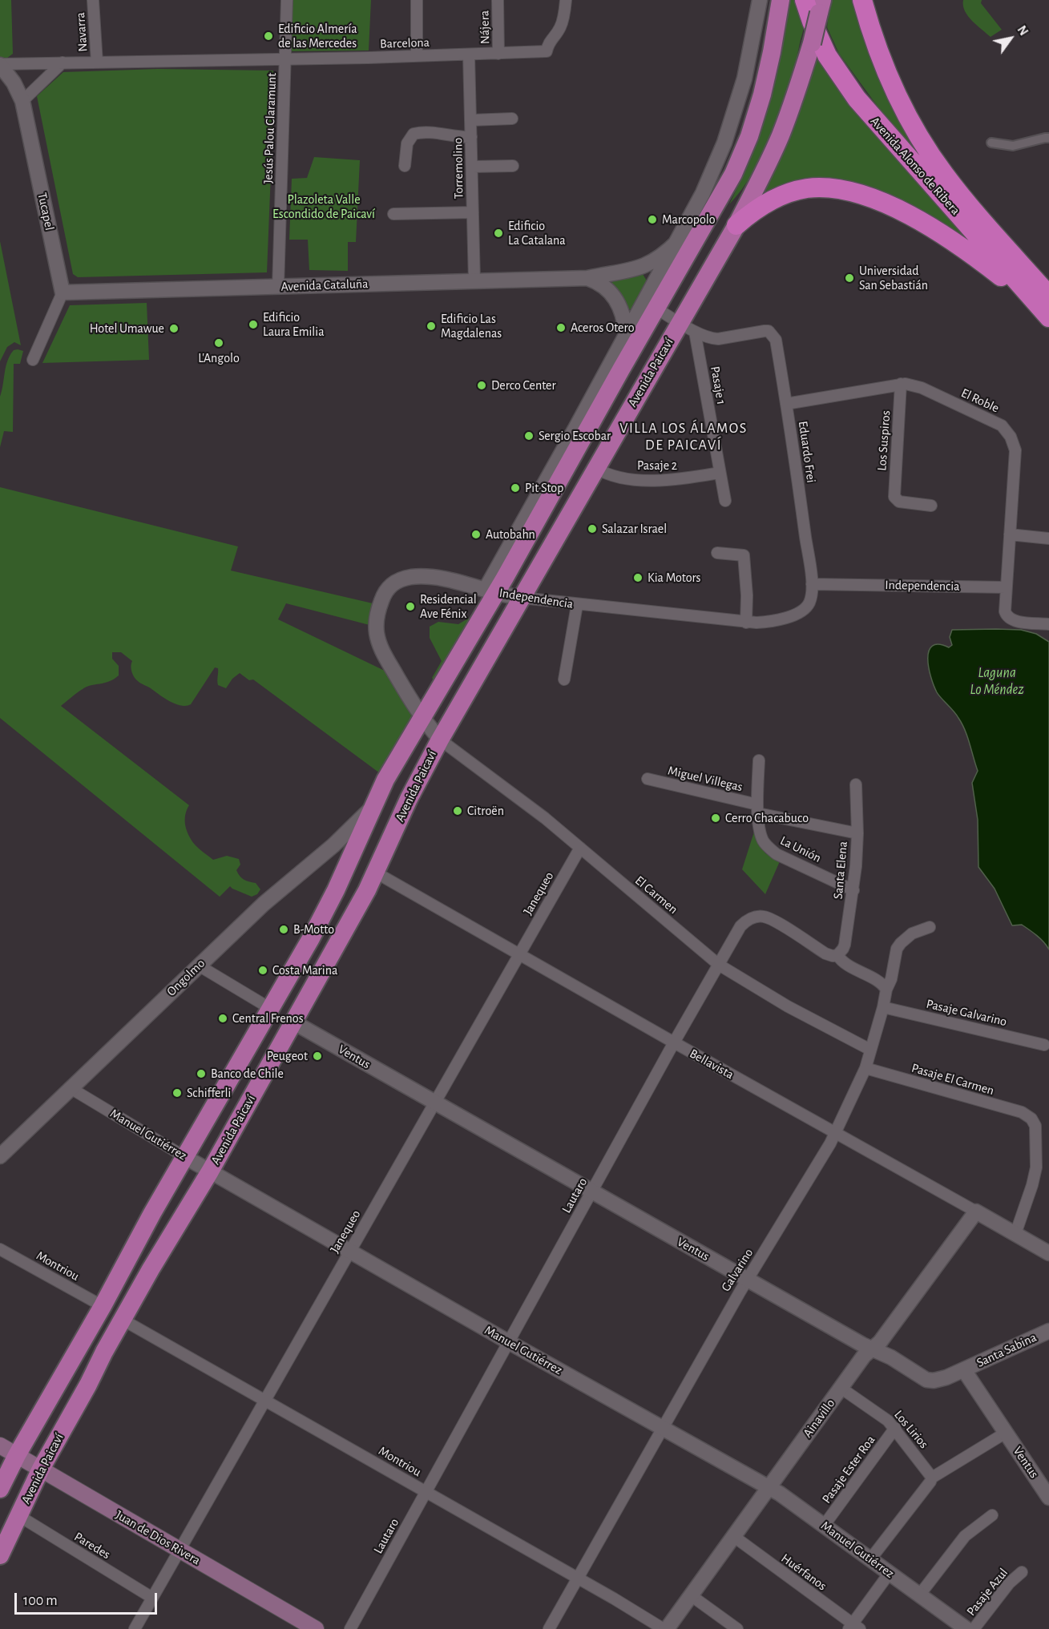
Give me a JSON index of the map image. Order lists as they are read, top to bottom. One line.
{"streets":{"highway":["Avenida Alonso de Ribera"],"main road":["Avenida Paicaví","Juan de Dios Rivera"],"street":["Nájera","Navarra","Barcelona","Jesús Palou Claramunt","Torremolino","Tucapel","Avenida Cataluña","Pasaje 1","El Roble","Los Suspiros","Eduardo Frei","Pasaje 2","Independencia","Miguel Villegas","La Unión","Santa Elena","Janequeo","El Carmen","Ongolmo","Pasaje Galvarino","Ventus","Bellavista","Pasaje El Carmen","Manuel Gutiérrez","Lautaro","Montriou","Galvarino","Santa Sabina","Ainavillo","Los Lirios","Pasaje Ester Roa","Paredes","Huérfanos","Pasaje Azul"]},"crossings":[["Nájera","Barcelona"],["Navarra","Barcelona"],["Barcelona","Jesús Palou Claramunt"],["Barcelona","Torremolino"],["Barcelona","Tucapel"],["Jesús Palou Claramunt","Avenida Cataluña"],["Torremolino","Avenida Cataluña"],["Tucapel","Avenida Cataluña"],["Avenida Cataluña","Avenida Paicaví"],["Avenida Paicaví","Pasaje 1"],["Avenida Paicaví","Eduardo Frei"],["Avenida Paicaví","Pasaje 2"],["Avenida Paicaví","Independencia"],["Avenida Paicaví","El Carmen"],["Avenida Paicaví","Ongolmo"],["Avenida Paicaví","Ventus"],["Avenida Paicaví","Bellavista"],["Avenida Paicaví","Manuel Gutiérrez"],["Avenida Paicaví","Montriou"],["Avenida Paicaví","Juan de Dios Rivera"],["Avenida Paicaví","Paredes"],["Pasaje 1","Eduardo Frei"],["Pasaje 1","Pasaje 2"],["El Roble","Los Suspiros"],["El Roble","Eduardo Frei"],["El Roble","Independencia"],["Eduardo Frei","Independencia"],["Independencia","El Carmen"],["Miguel Villegas","La Unión"],["Miguel Villegas","Santa Elena"],["La Unión","Santa Elena"],["Santa Elena","Lautaro"],["Janequeo","El Carmen"],["Janequeo","Ventus"],["Janequeo","Bellavista"],["Janequeo","Manuel Gutiérrez"],["Janequeo","Montriou"],["Janequeo","Juan de Dios Rivera"],["Janequeo","Paredes"],["El Carmen","Lautaro"],["El Carmen","Galvarino"],["Ongolmo","Manuel Gutiérrez"],["Pasaje Galvarino","Galvarino"],["Ventus","Lautaro"],["Ventus","Galvarino"],["Ventus","Santa Sabina"],["Ventus","Ainavillo"],["Bellavista","Pasaje El Carmen"],["Bellavista","Lautaro"],["Bellavista","Galvarino"],["Bellavista","Ainavillo"],["Pasaje El Carmen","Galvarino"],["Manuel Gutiérrez","Lautaro"],["Manuel Gutiérrez","Galvarino"],["Manuel Gutiérrez","Ainavillo"],["Manuel Gutiérrez","Pasaje Ester Roa"],["Lautaro","Montriou"],["Lautaro","Galvarino"],["Montriou","Galvarino"],["Montriou","Ainavillo"],["Ainavillo","Los Lirios"],["Ainavillo","Huérfanos"],["Los Lirios","Pasaje Ester Roa"]],"districts":["VILLA LOS ÁLAMOS DE PAICAVÍ"],"water":["Laguna Lo Méndez"],"parks":["Plazoleta Valle Escondido de Paicaví"],"places":["Edificio Almería de las Mercedes","Marcopolo","Edificio La Catalana","Universidad San Sebastián","Edificio Laura Emilia","Edificio Las Magdalenas","Aceros Otero","Hotel Umawue","L'Angolo","Derco Center","Sergio Escobar","Pit Stop","Salazar Israel","Autobahn","Kia Motors","Residencial Ave Fénix","Citroën","Cerro Chacabuco","B-Motto","Costa Marina","Central Frenos","Peugeot","Banco de Chile","Schifferli"],"scale_bar":"100 m","north":"top right"}
